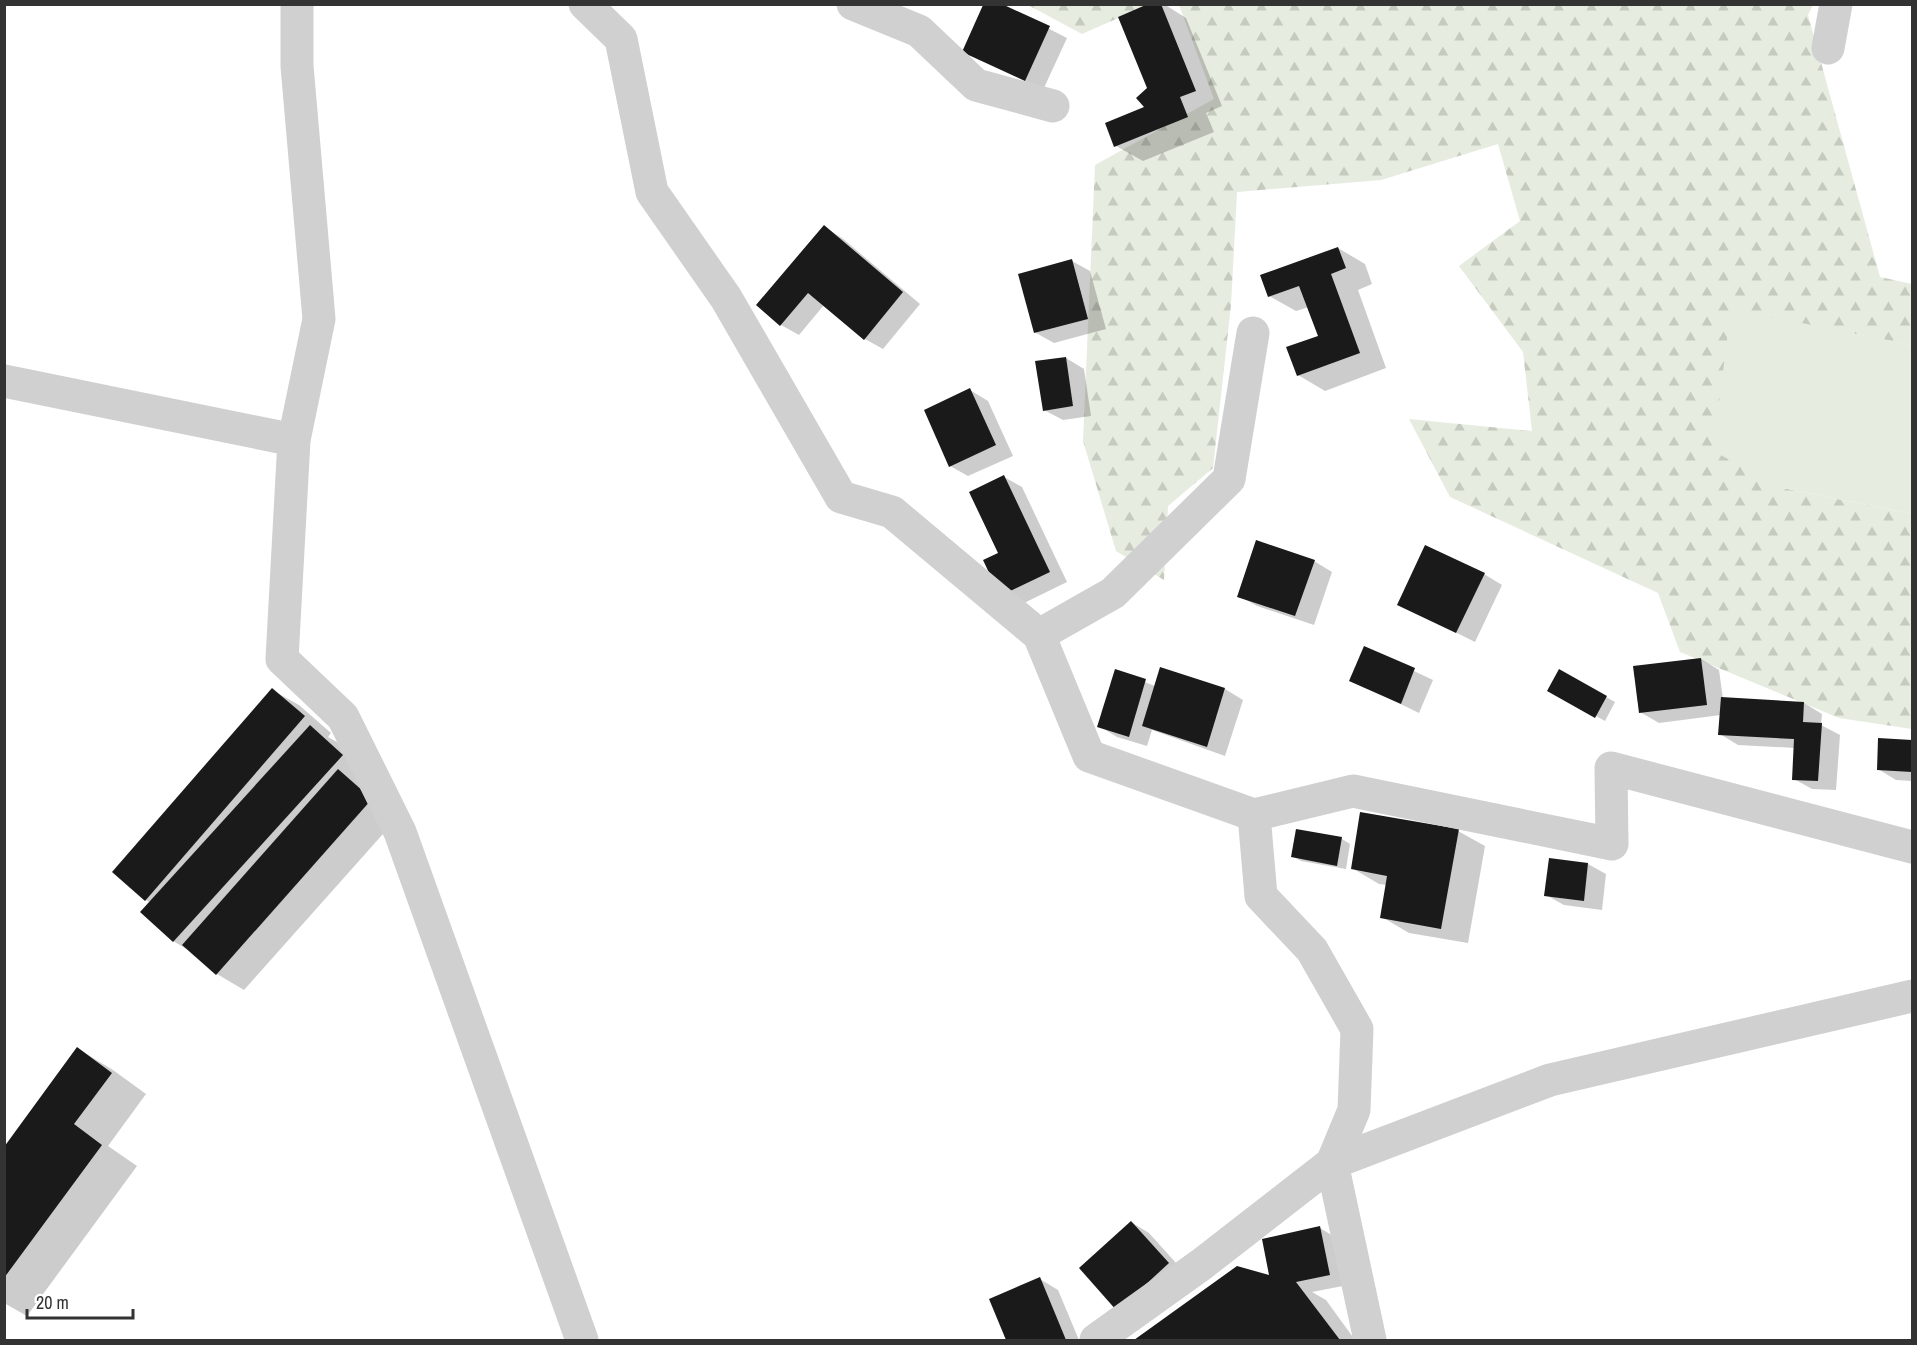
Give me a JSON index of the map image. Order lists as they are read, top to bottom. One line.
{"scale_bar":"20 m"}
